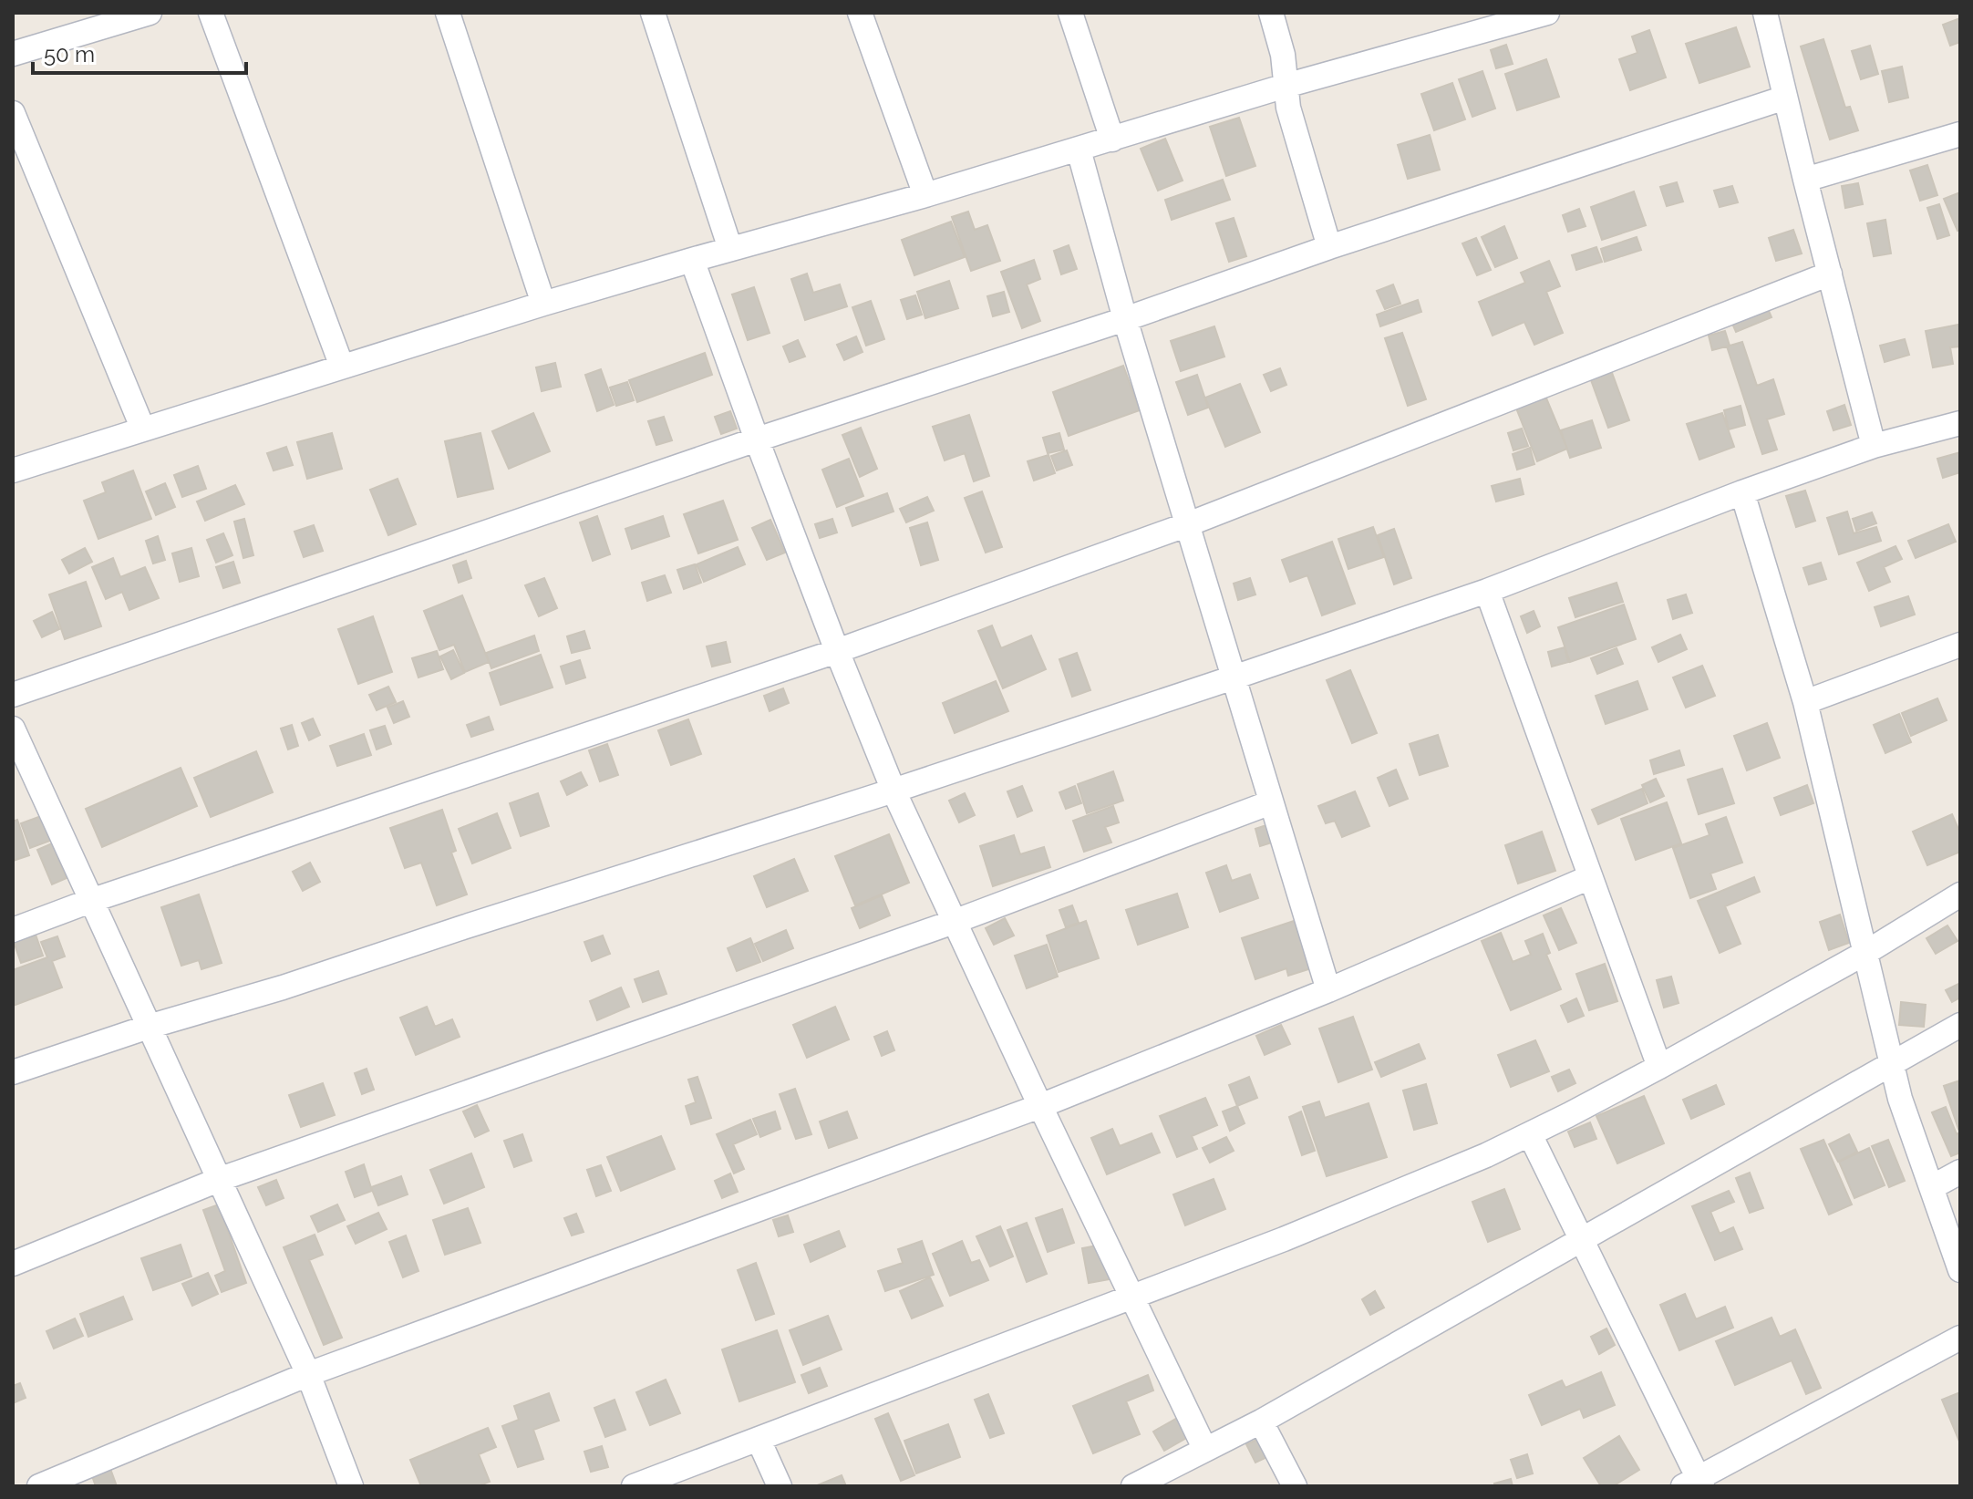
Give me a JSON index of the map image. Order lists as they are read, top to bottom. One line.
{"scale_bar":"50 m"}
